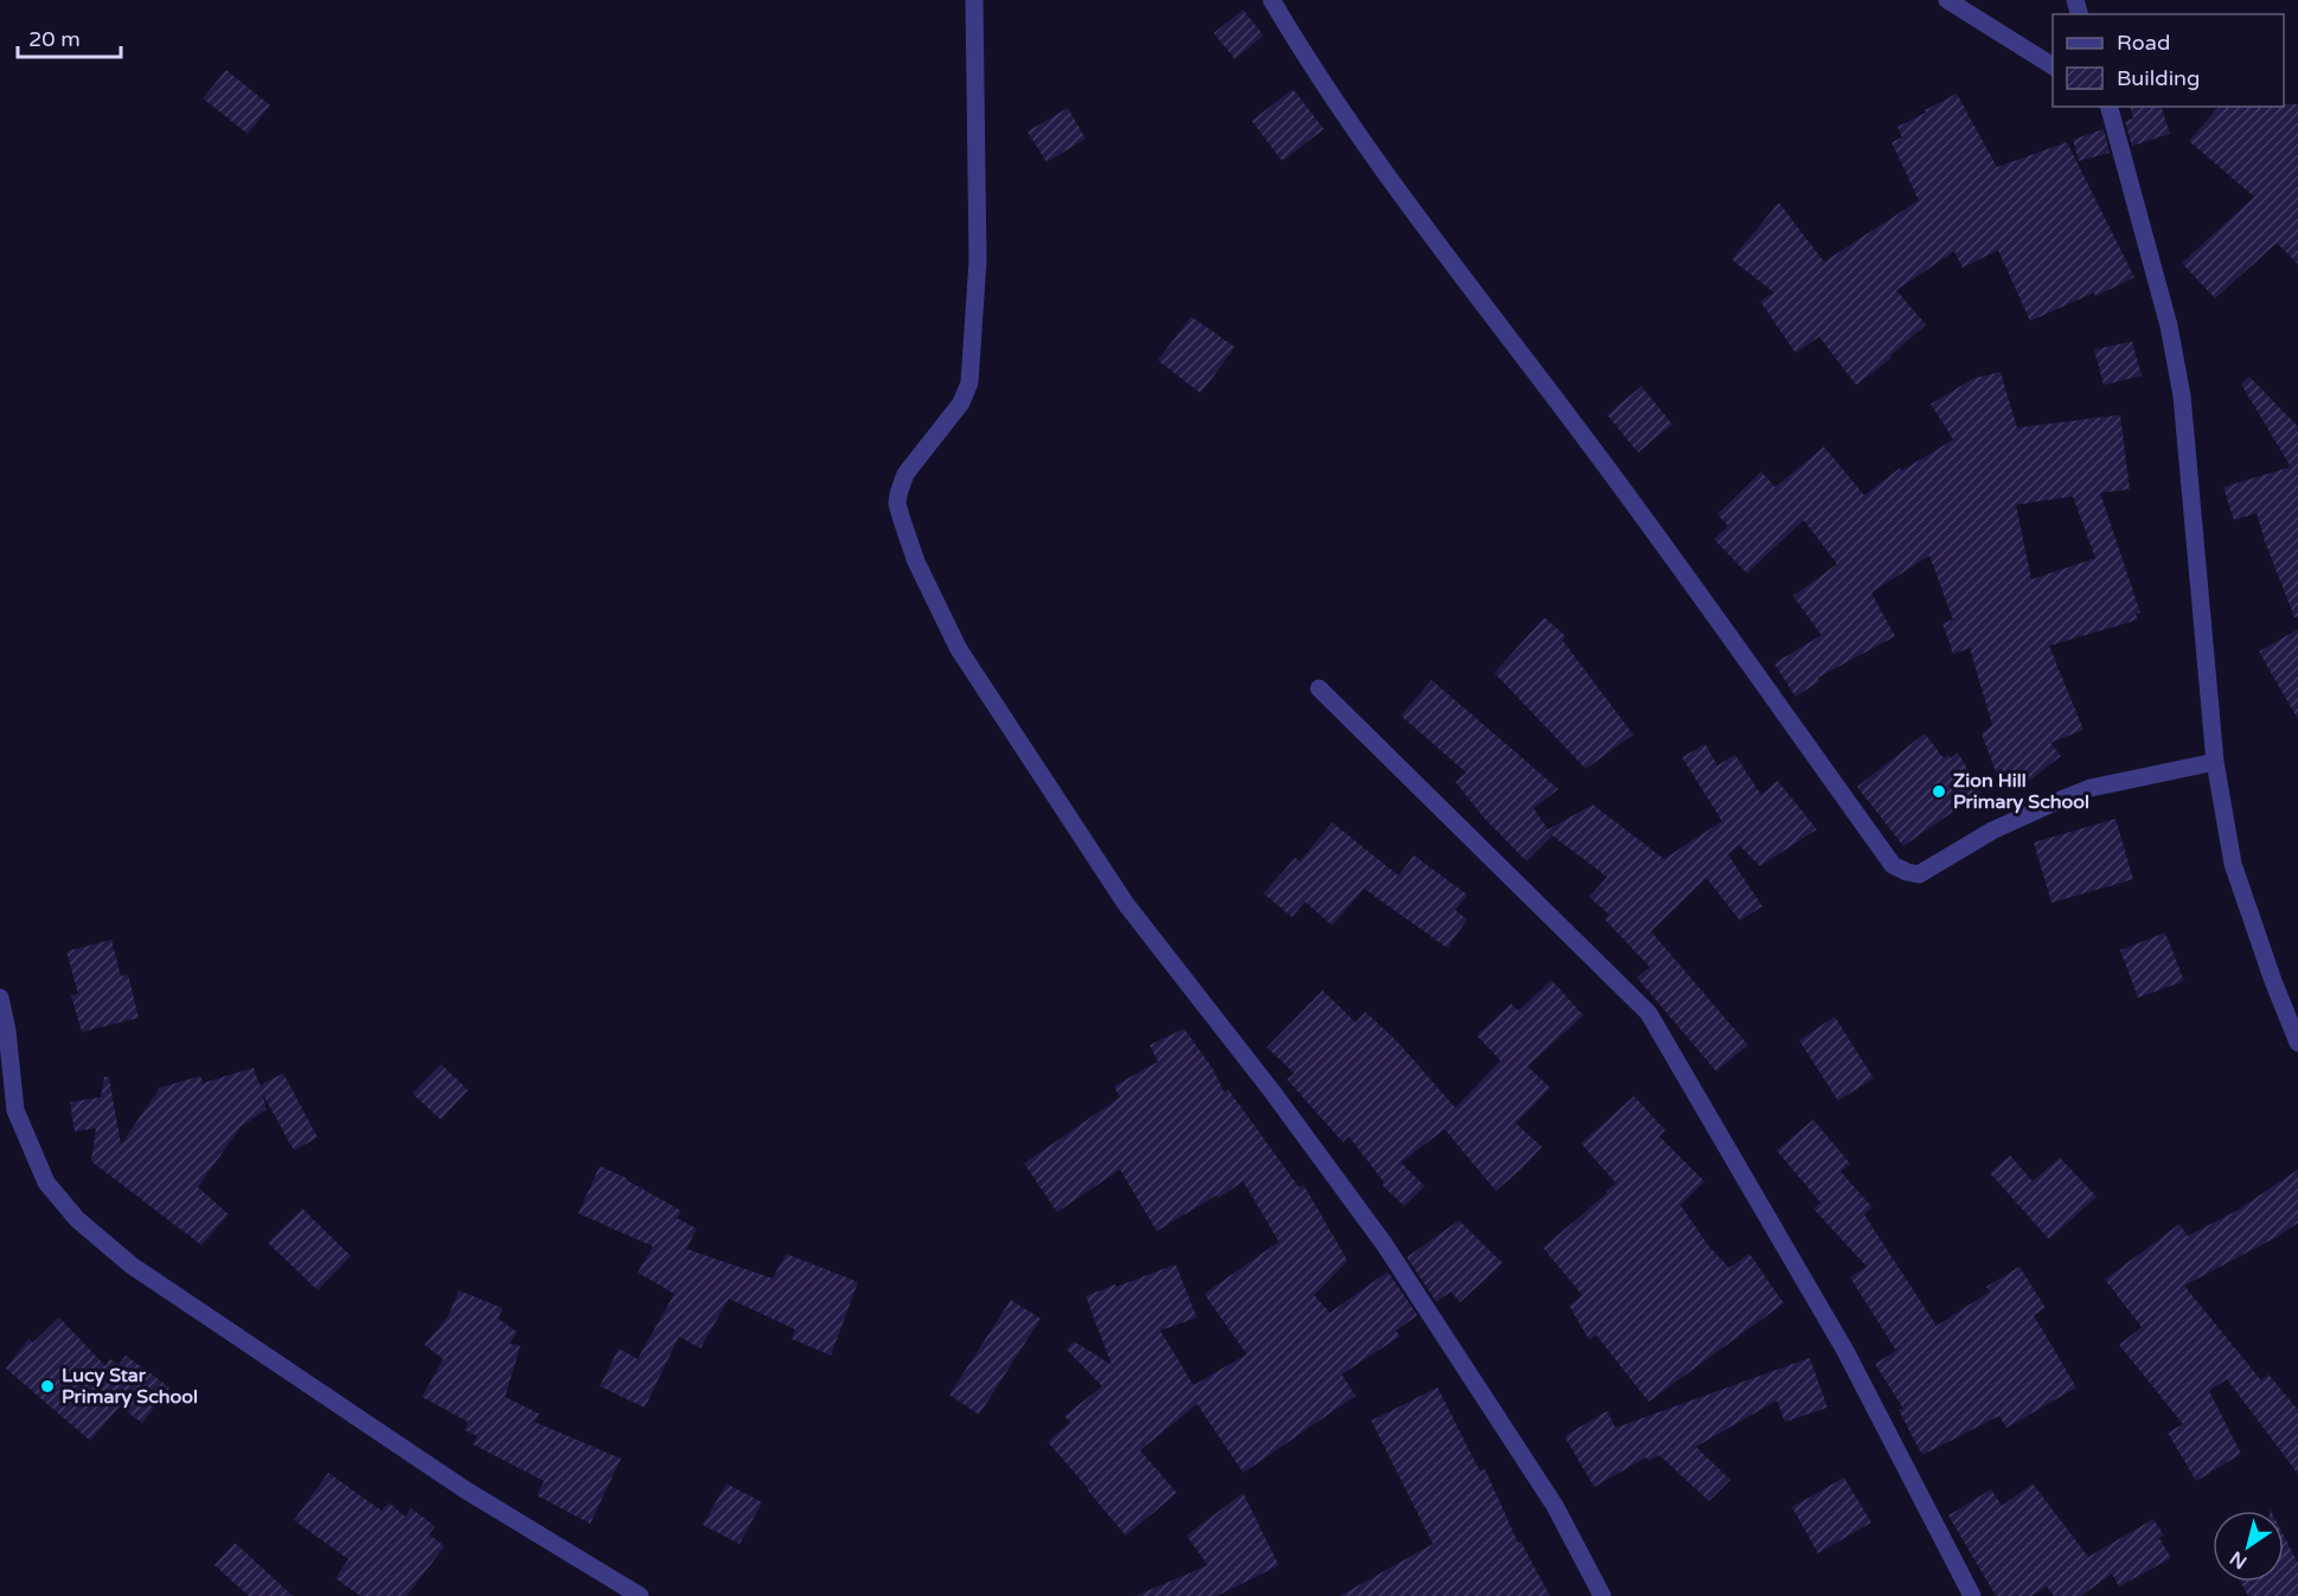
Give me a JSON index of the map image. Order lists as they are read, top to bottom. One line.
{"places":["Zion Hill Primary School","Lucy Star Primary School"],"legend":["Road","Building"],"scale_bar":"20 m","north":"bottom left"}
